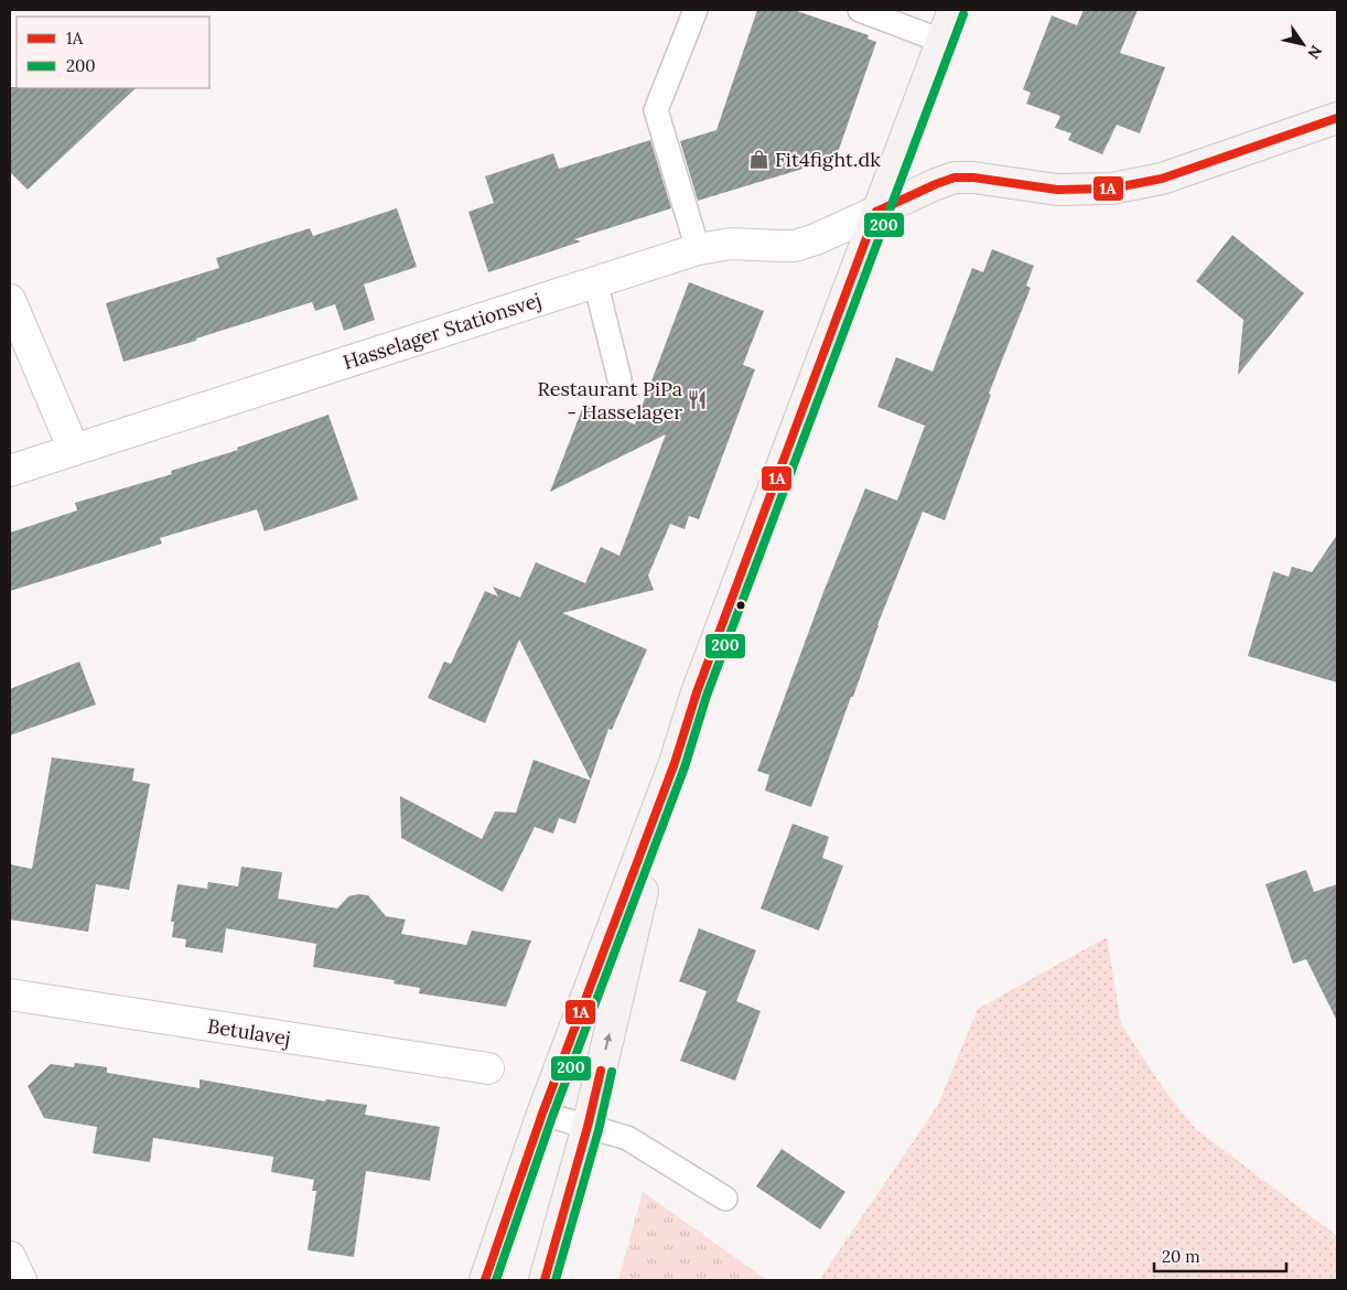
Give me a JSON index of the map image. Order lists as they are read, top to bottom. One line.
{"streets":{"street":["Hasselager Stationsvej","Betulavej"]},"places":{"shop":["Fit4fight.dk"],"restaurant":["Restaurant PiPa - Hasselager"]},"lines":["transit line 200","transit line 1A"],"legend":["1A","200"],"scale_bar":"20 m","north":"bottom right"}
